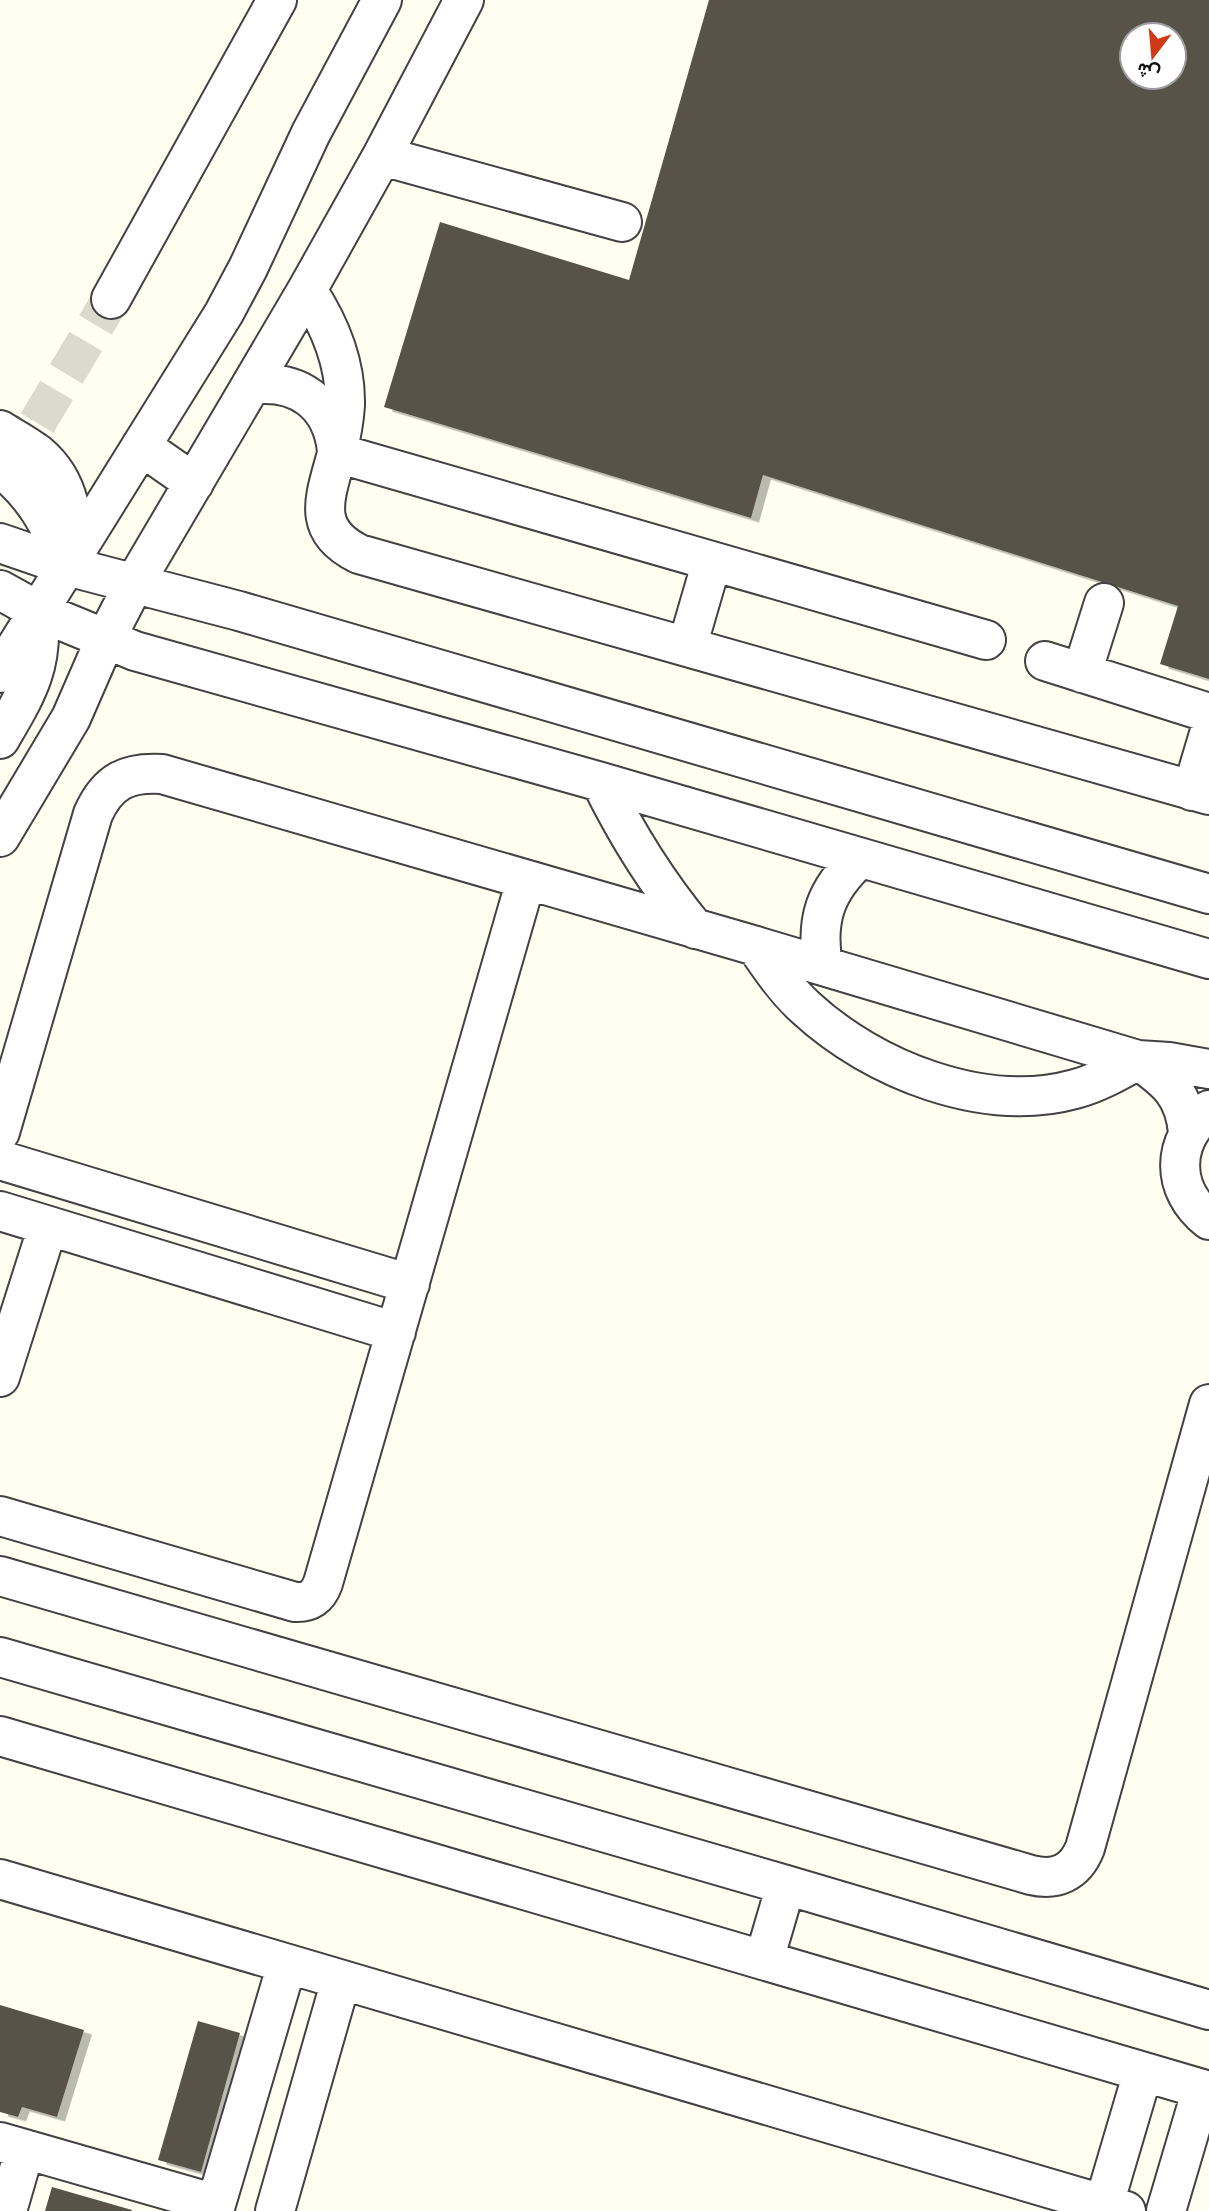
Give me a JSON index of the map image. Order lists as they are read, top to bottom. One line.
{"north":"bottom"}
